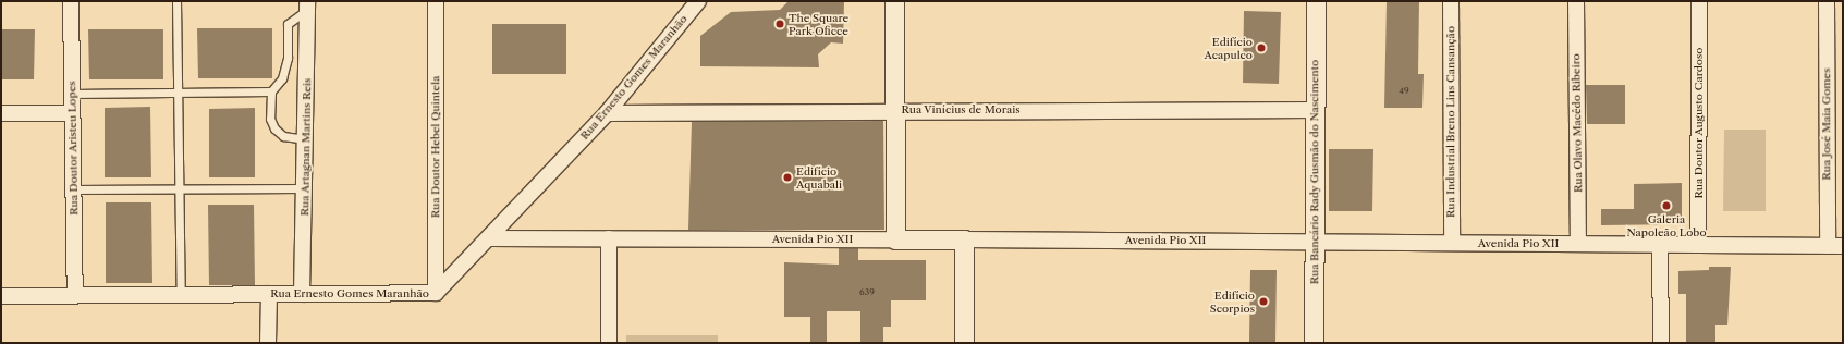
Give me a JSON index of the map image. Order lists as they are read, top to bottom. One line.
{"streets":{"street":["Rua Ernesto Gomes Maranhão","Rua Vinícius de Morais","Rua Industrial Breno Lins Cansanção","Rua Olavo Macêdo Ribeiro","Rua Doutor Augusto Cardoso","Rua José Maia Gomes","Rua Artagnan Martins Reis","Rua Doutor Hebel Quintela","Rua Doutor Aristeu Lopes","Rua Bancário Rady Gusmão do Nascimento","Avenida Pio XII"]},"crossings":[["Rua Ernesto Gomes Maranhão","Rua Vinícius de Morais"],["Rua Ernesto Gomes Maranhão","Rua Artagnan Martins Reis"],["Rua Ernesto Gomes Maranhão","Rua Doutor Hebel Quintela"],["Rua Ernesto Gomes Maranhão","Rua Doutor Aristeu Lopes"],["Rua Ernesto Gomes Maranhão","Avenida Pio XII"],["Rua Vinícius de Morais","Rua Bancário Rady Gusmão do Nascimento"],["Rua Industrial Breno Lins Cansanção","Avenida Pio XII"],["Rua Olavo Macêdo Ribeiro","Avenida Pio XII"],["Rua Doutor Augusto Cardoso","Avenida Pio XII"],["Rua José Maia Gomes","Avenida Pio XII"],["Rua Bancário Rady Gusmão do Nascimento","Avenida Pio XII"]],"places":["The Square Park Oficce","Edifício Acapulco","Edifício Aquabali","Galeria Napoleão Lobo","Edifício Scorpios"],"house_numbers":["49","639"]}
